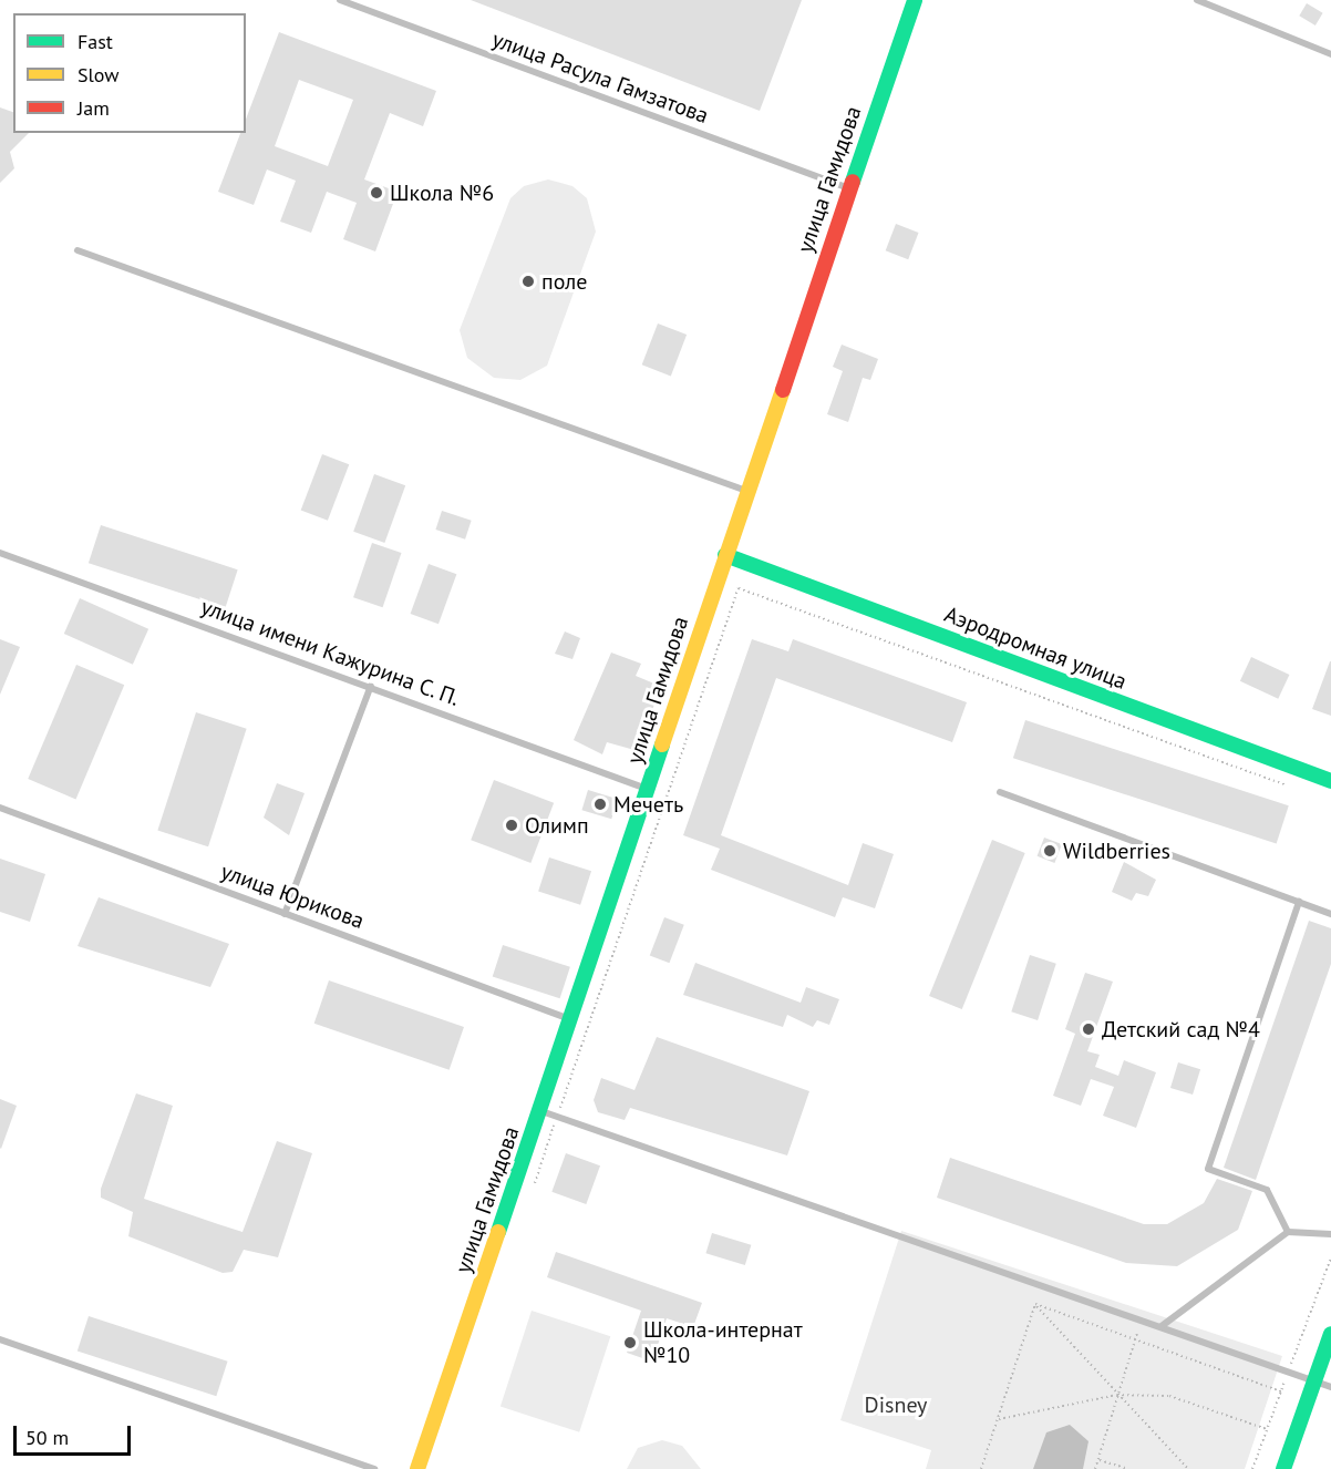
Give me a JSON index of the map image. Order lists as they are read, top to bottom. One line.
{"streets":{"street":["улица Гамидова","Аэродромная улица"],"lane":["улица Расула Гамзатова","улица имени Кажурина С. П.","улица Юрикова"]},"crossings":[["улица Расула Гамзатова","улица Гамидова"],["улица Гамидова","Аэродромная улица"],["улица Гамидова","улица имени Кажурина С. П."],["улица Гамидова","улица Юрикова"]],"parks":["Disney"],"places":["Школа №6","поле","Мечеть","Олимп","Wildberries","Детский сад №4","Школа-интернат №10"],"legend":["Fast","Slow","Jam"],"scale_bar":"50 m"}
